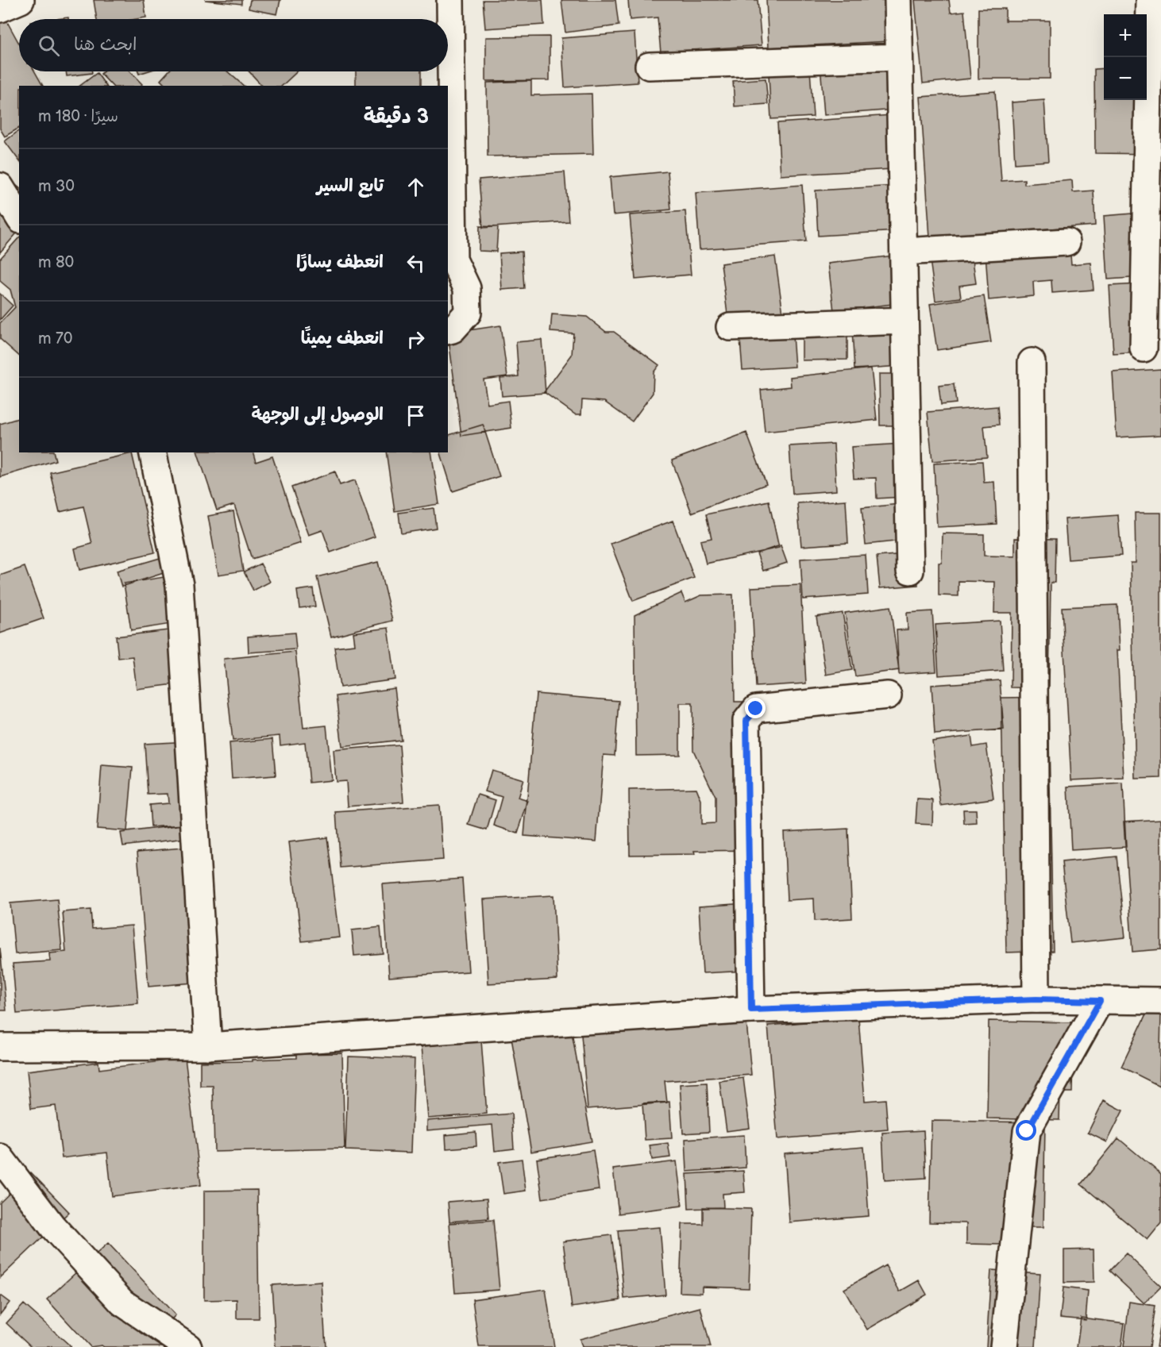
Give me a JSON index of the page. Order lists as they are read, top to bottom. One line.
{"page":{"map_buttons":["+","−"],"search":"ابحث هنا","heading":["3 دقيقة","سيرًا · 180 m"],"list":[["تابع السير","30 m"],["انعطف يسارًا","80 m"],["انعطف يمينًا","70 m"],"الوصول إلى الوجهة"]}}
